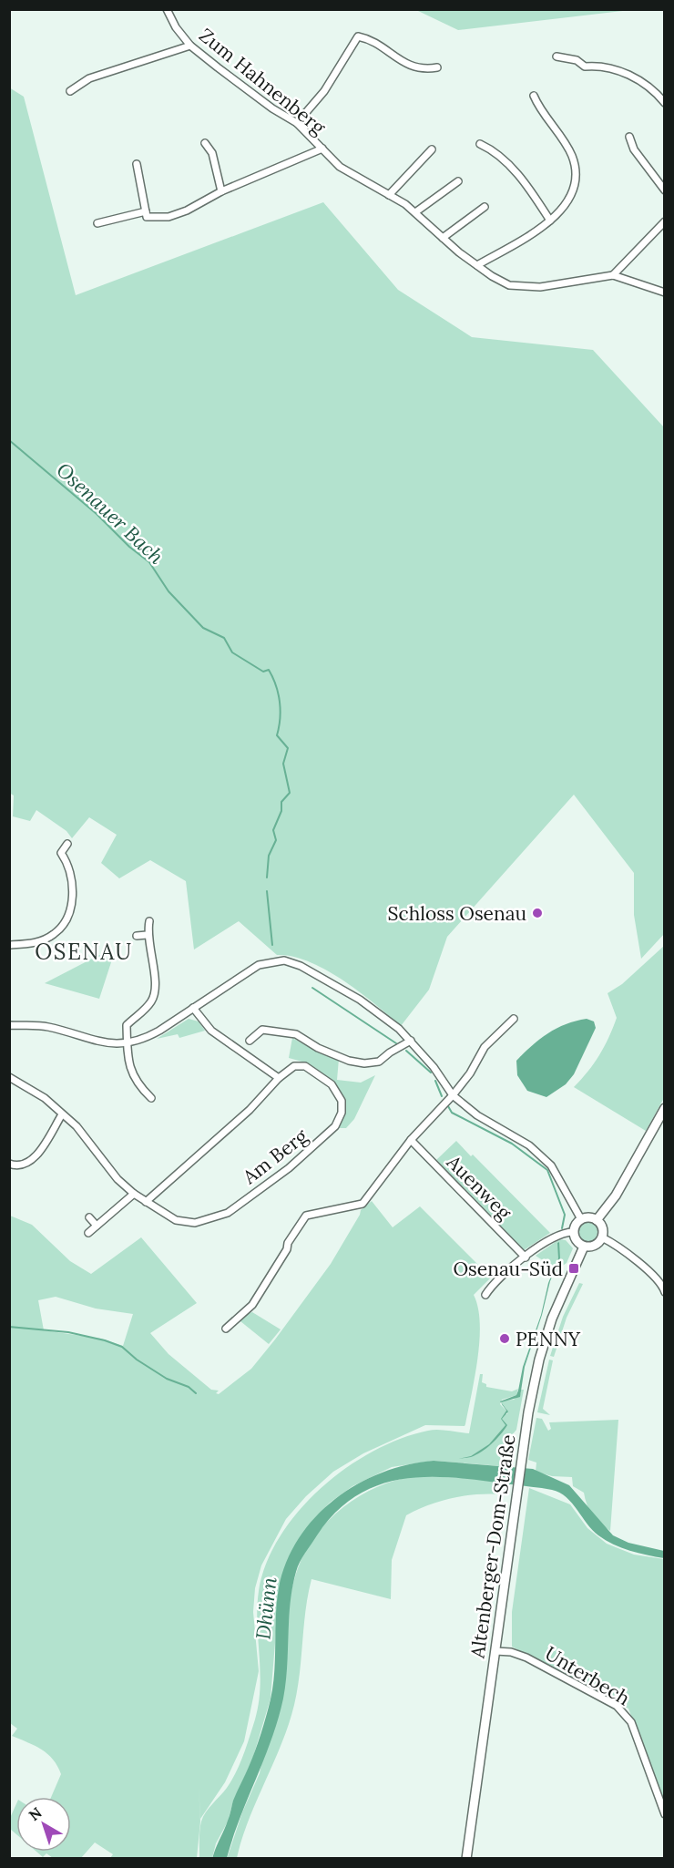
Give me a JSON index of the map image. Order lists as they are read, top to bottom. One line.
{"streets":{"main road":["Altenberger-Dom-Straße"],"street":["Zum Hahnenberg","Am Berg","Auenweg","Unterbech"]},"crossings":[["Altenberger-Dom-Straße","Unterbech"]],"districts":["OSENAU"],"water":["Osenauer Bach","Dhünn"],"places":{"other":["Schloss Osenau","PENNY"],"transit":["Osenau-Süd"]},"north":"top left"}
